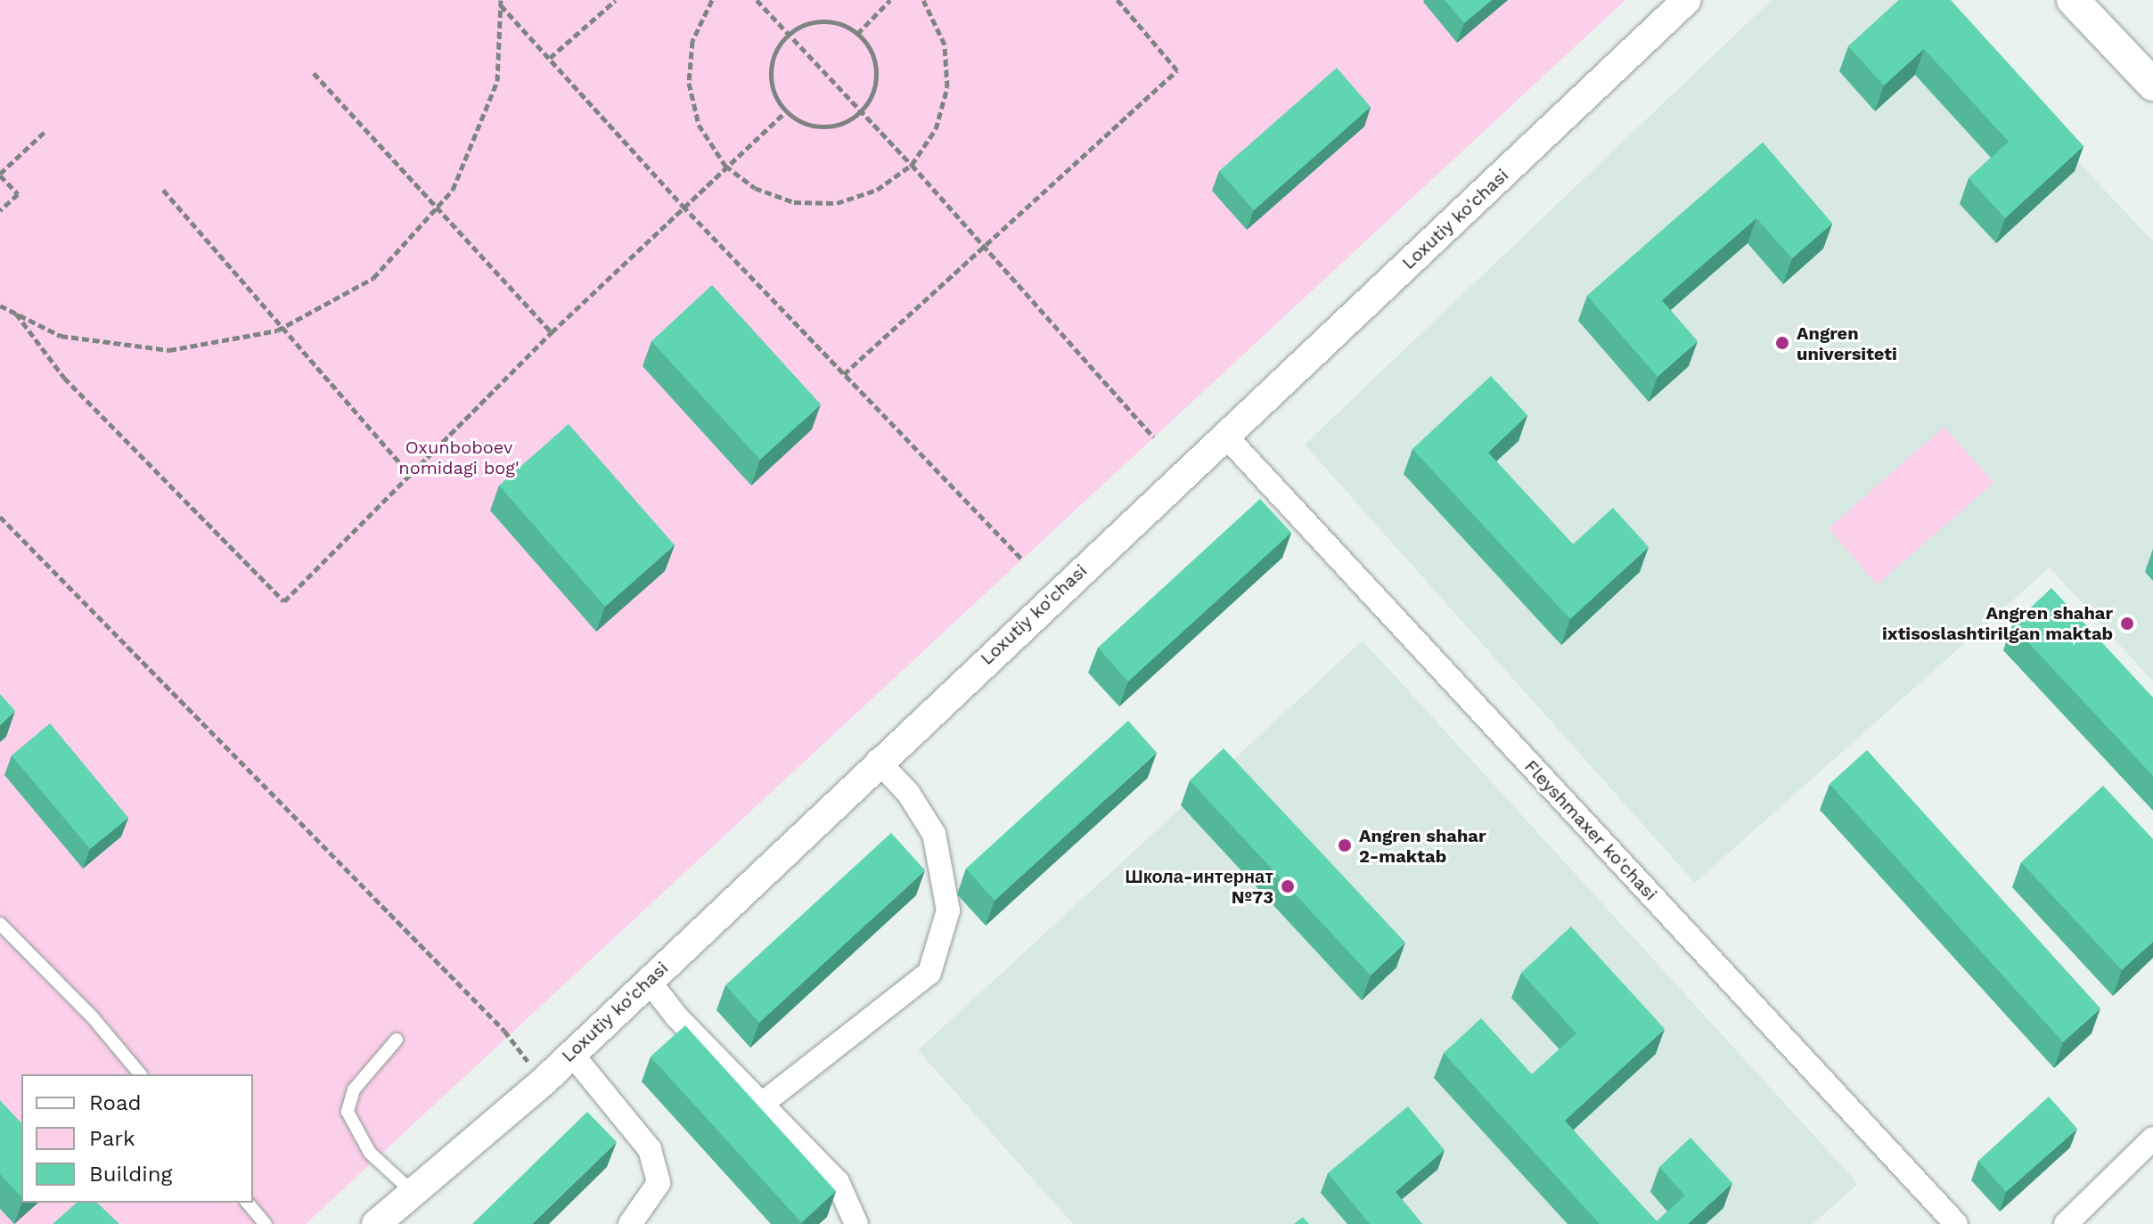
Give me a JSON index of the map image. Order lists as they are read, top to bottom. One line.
{"streets":{"street":["Loxutiy ko'chasi","Fleyshmaxer ko'chasi"]},"crossings":[["Loxutiy ko'chasi","Fleyshmaxer ko'chasi"]],"parks":["Oxunboboev nomidagi bog'"],"places":["Angren universiteti","Angren shahar ixtisoslashtirilgan maktab","Angren shahar 2-maktab","Школа-интернат №73"],"legend":["Road","Park","Building"]}
